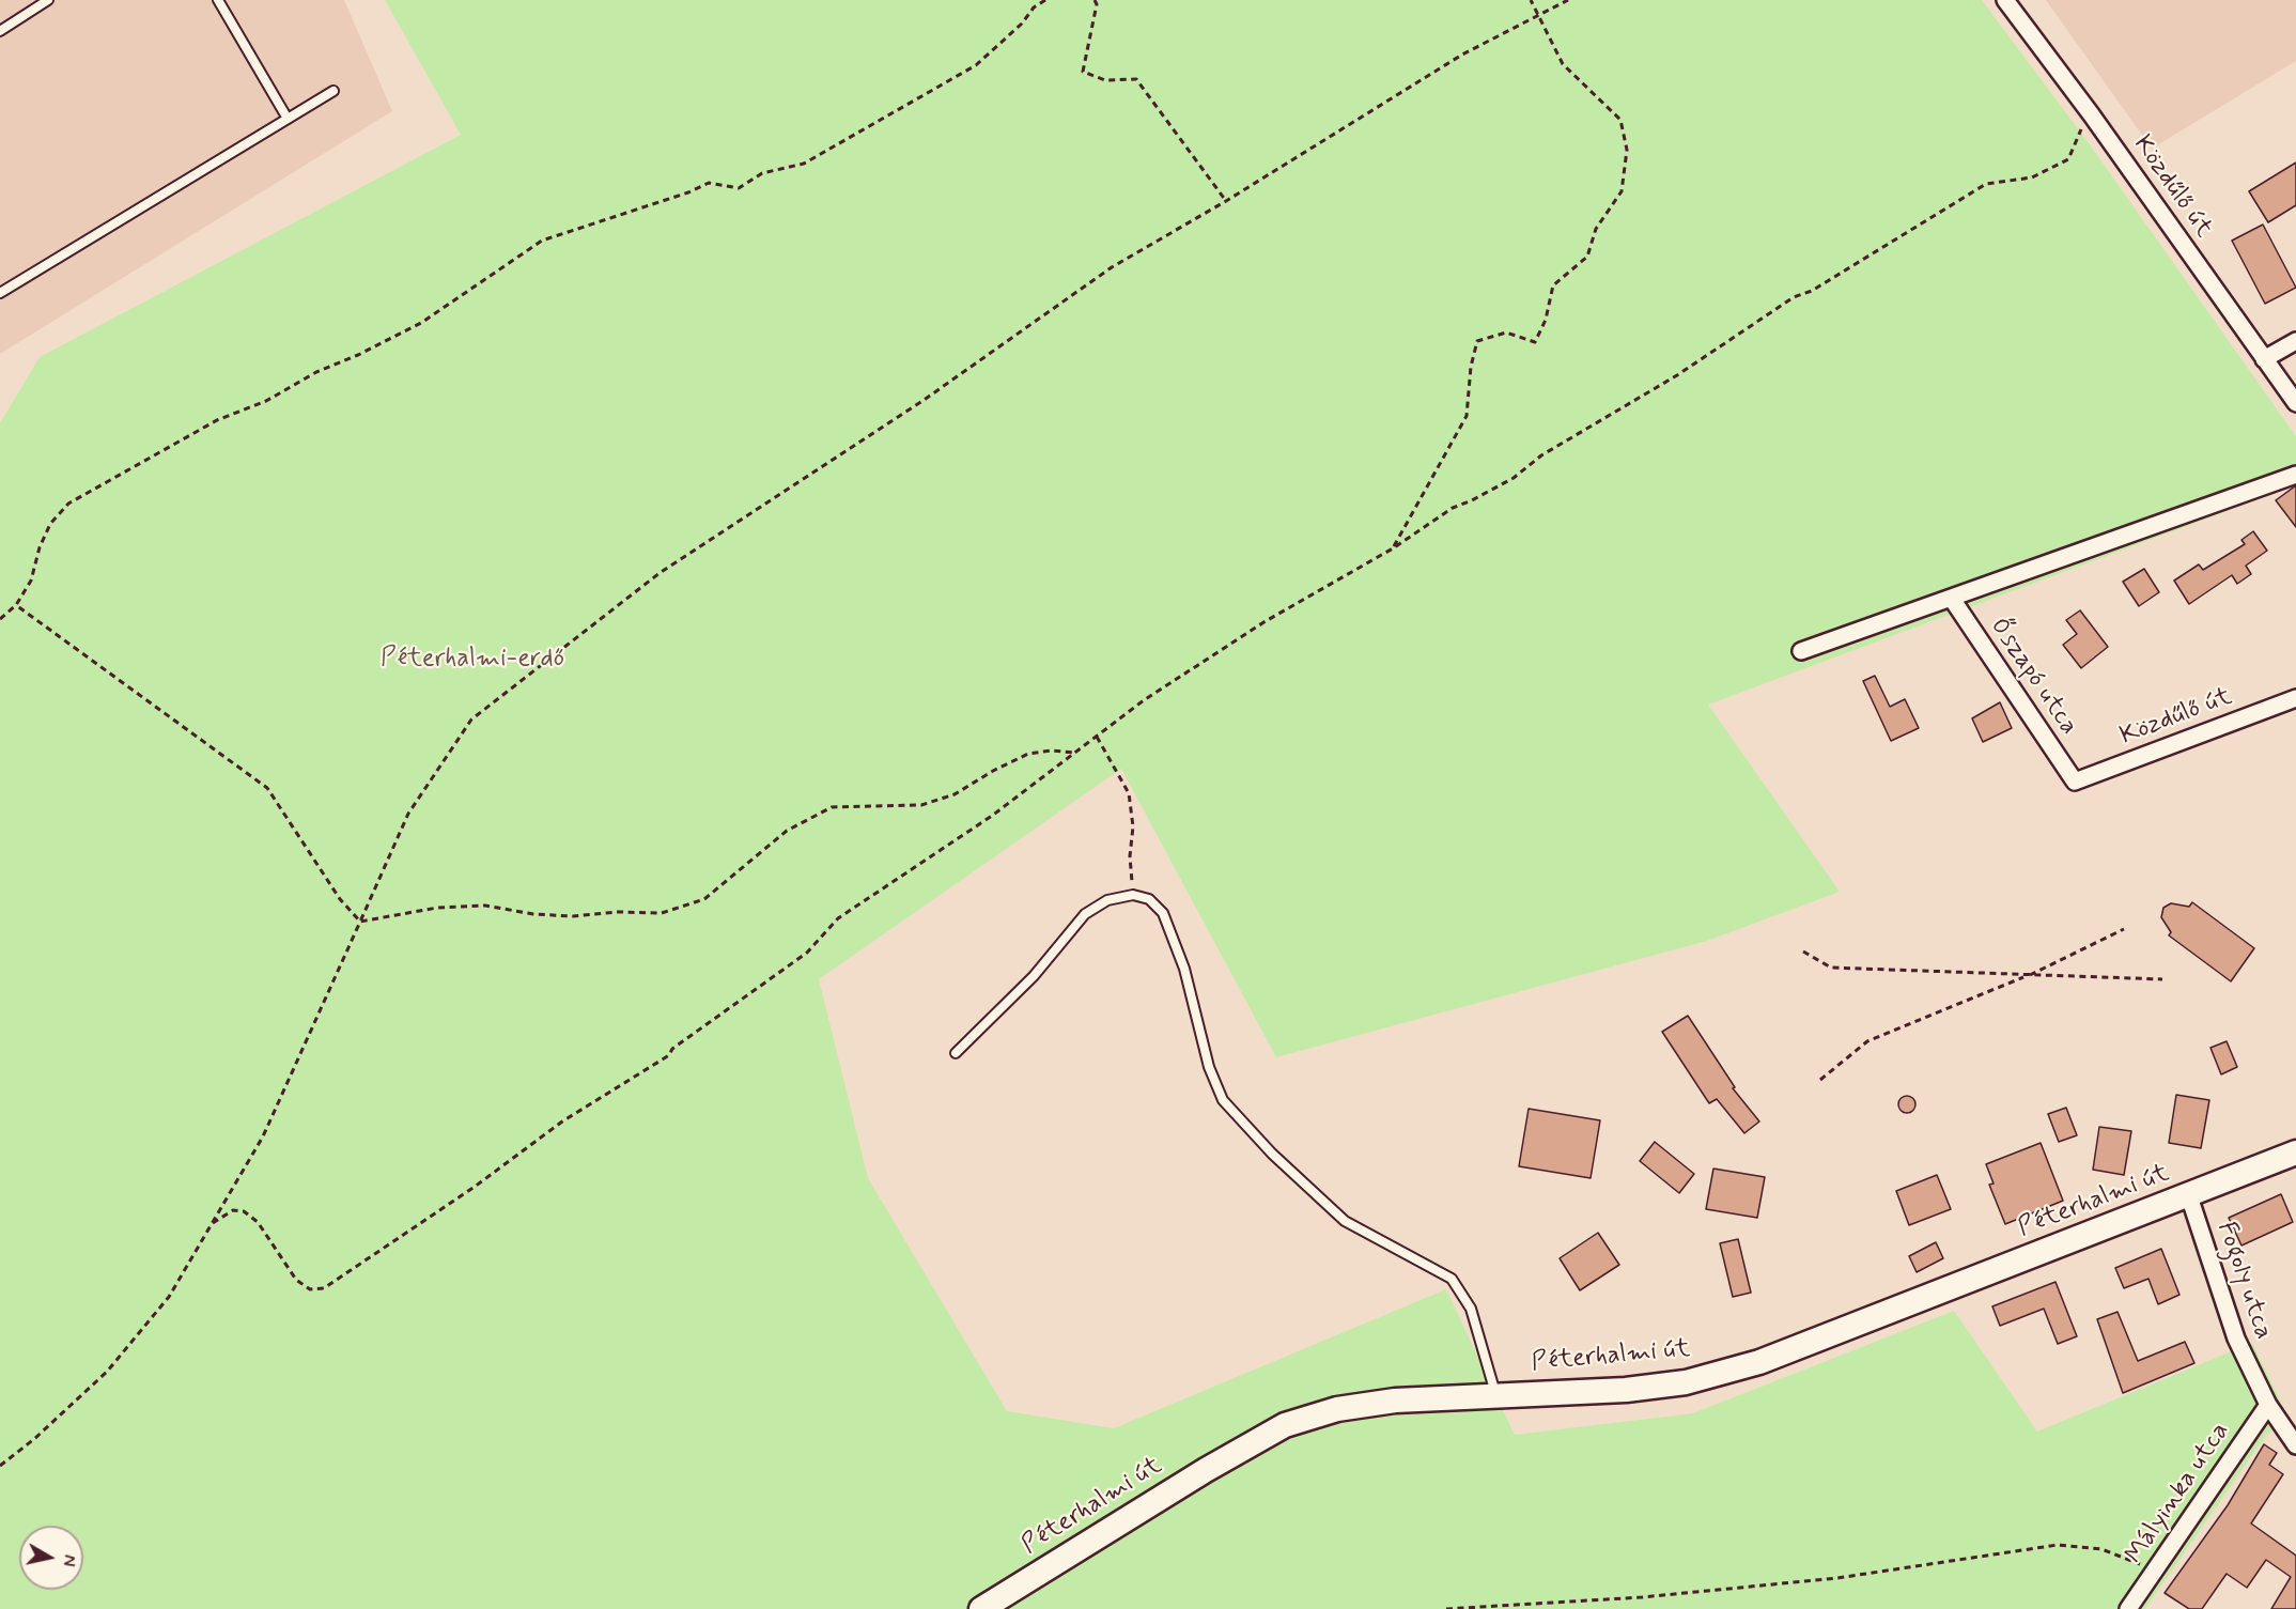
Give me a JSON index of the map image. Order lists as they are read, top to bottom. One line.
{"streets":{"street":["Közdűlő út","Őszapó utca","Péterhalmi út","Fogoly utca","Mályinka utca"]},"crossings":[["Közdűlő út","Őszapó utca"],["Péterhalmi út","Fogoly utca"],["Fogoly utca","Mályinka utca"]],"parks":["Péterhalmi-erdő"],"north":"right"}
